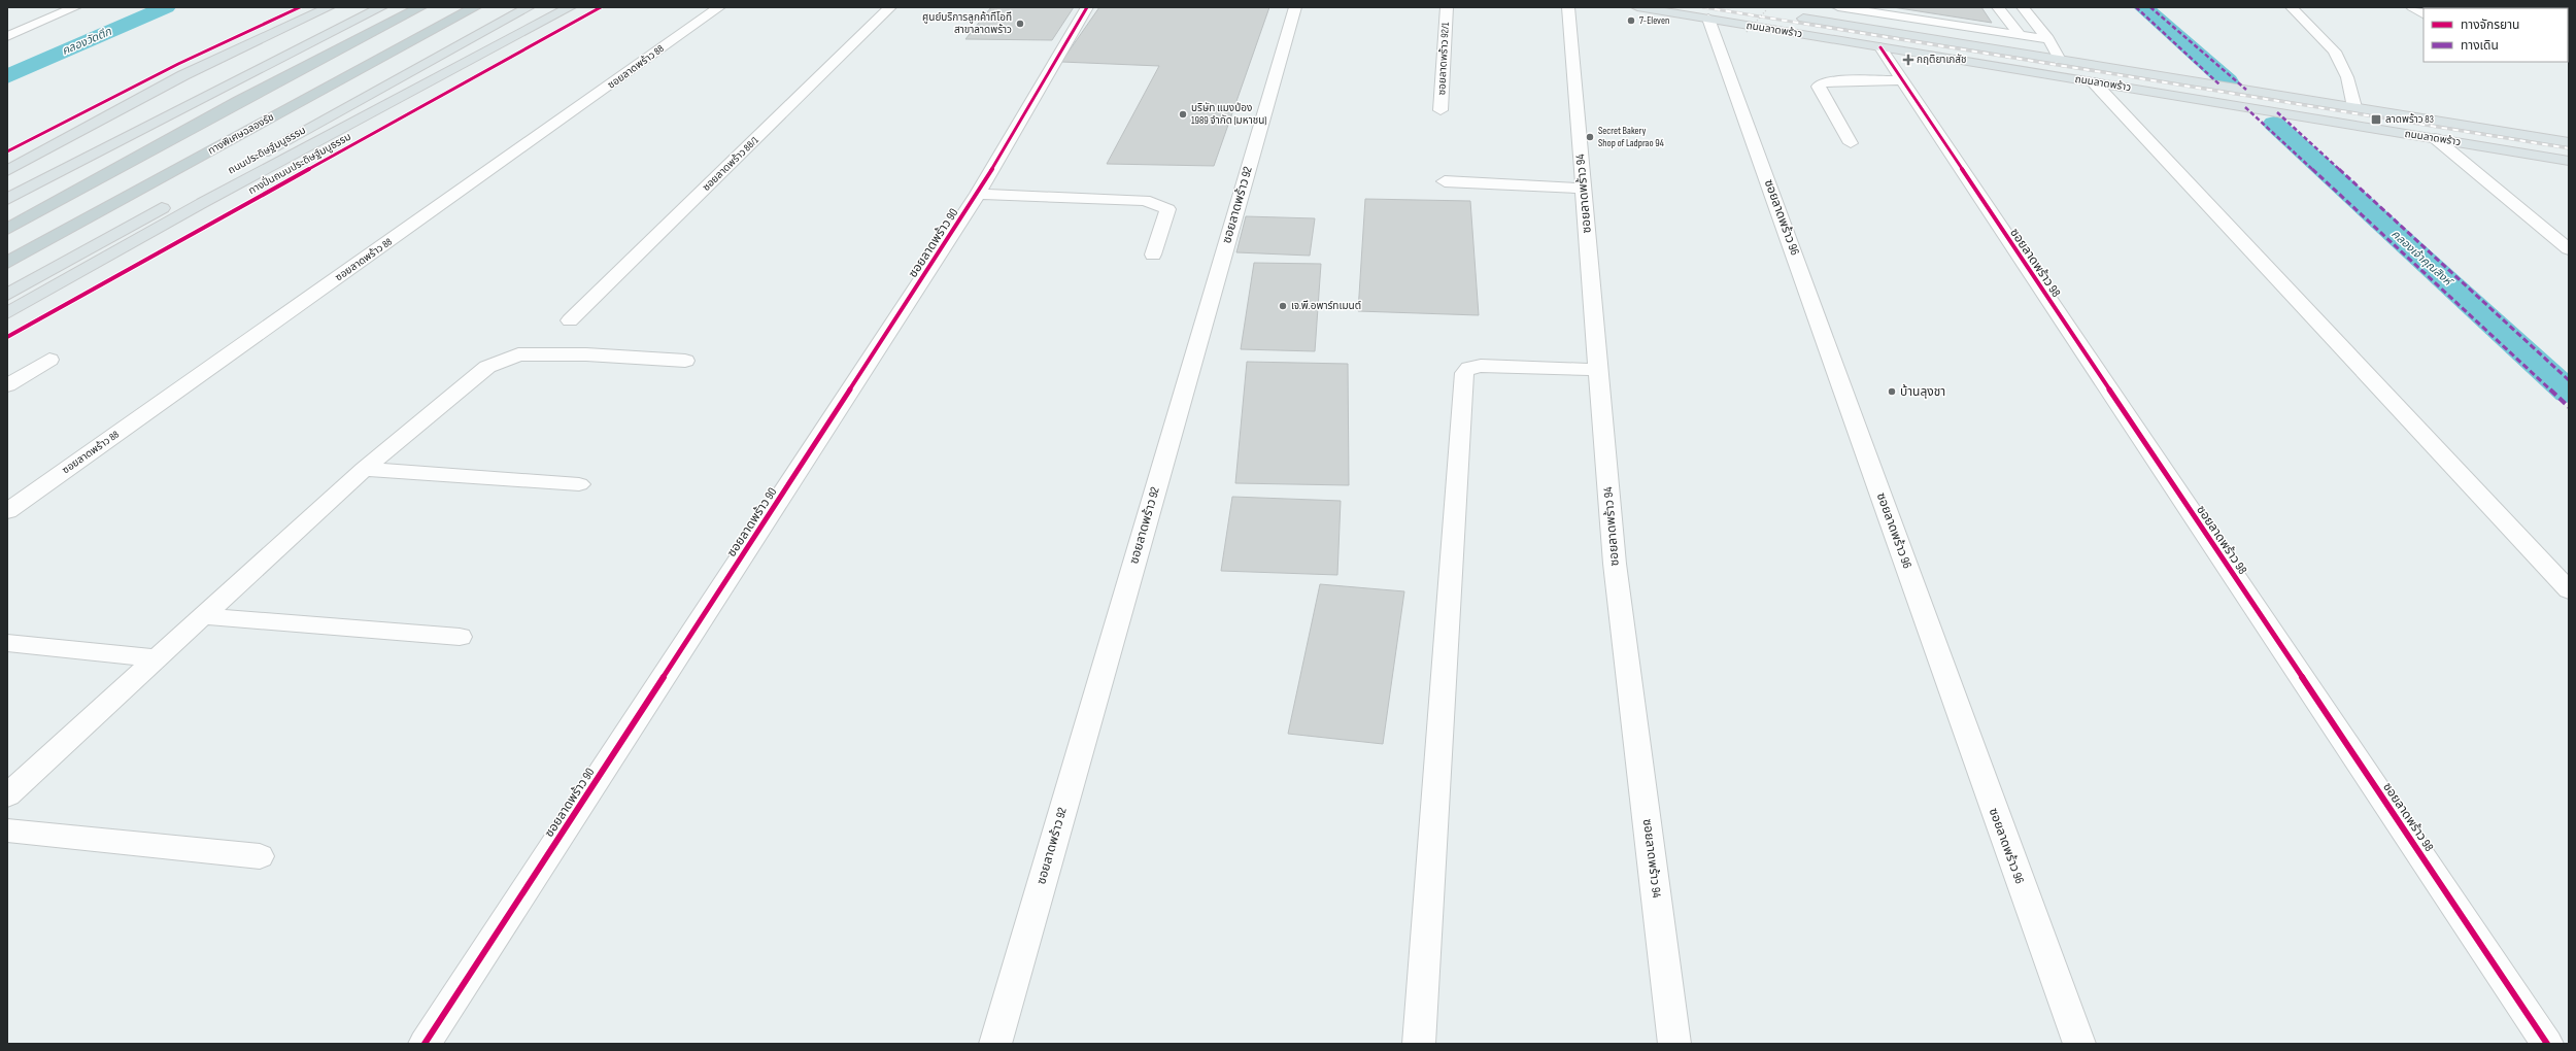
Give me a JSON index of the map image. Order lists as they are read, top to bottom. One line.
{"streets":{"highway":["ทางพิเศษฉลองรัช"],"main road":["ถนนลาดพร้าว","ถนนประดิษฐ์มนูธรรม"],"street":["ซอยลาดพร้าว 92/1","ซอยลาดพร้าว 88","ซอยลาดพร้าว 88/1","ซอยลาดพร้าว 94","ซอยลาดพร้าว 92","ซอยลาดพร้าว 96","ซอยลาดพร้าว 90","ซอยลาดพร้าว 98"],"cycle path":["ทางปั่นถนนประดิษฐ์มนูธรรม"]},"crossings":[["ถนนลาดพร้าว","ซอยลาดพร้าว 96"],["ถนนลาดพร้าว","ซอยลาดพร้าว 98"]],"water":["คลองวัดตึก","คลองเจ้าคุณสิงห์"],"places":{"other":["7-Eleven","ศูนย์บริการลูกค้าทีโอที สาขาลาดพร้าว","บริษัท แมงป่อง 1989 จำกัด (มหาชน)","Secret Bakery Shop of Ladprao 94","เจ.พี.อพาร์ทเมนต์","บ้านลุงชา"],"health":["กฤติยาเภสัช"],"transit":["ลาดพร้าว 83"]},"legend":["ทางจักรยาน","ทางเดิน"]}
